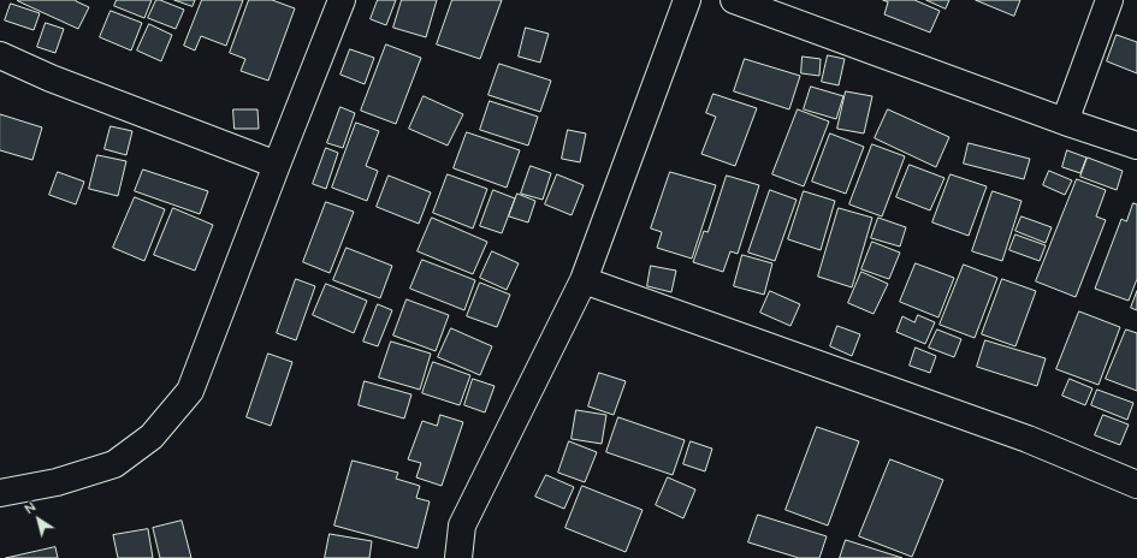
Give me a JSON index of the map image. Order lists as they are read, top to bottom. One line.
{"north":"top left"}
